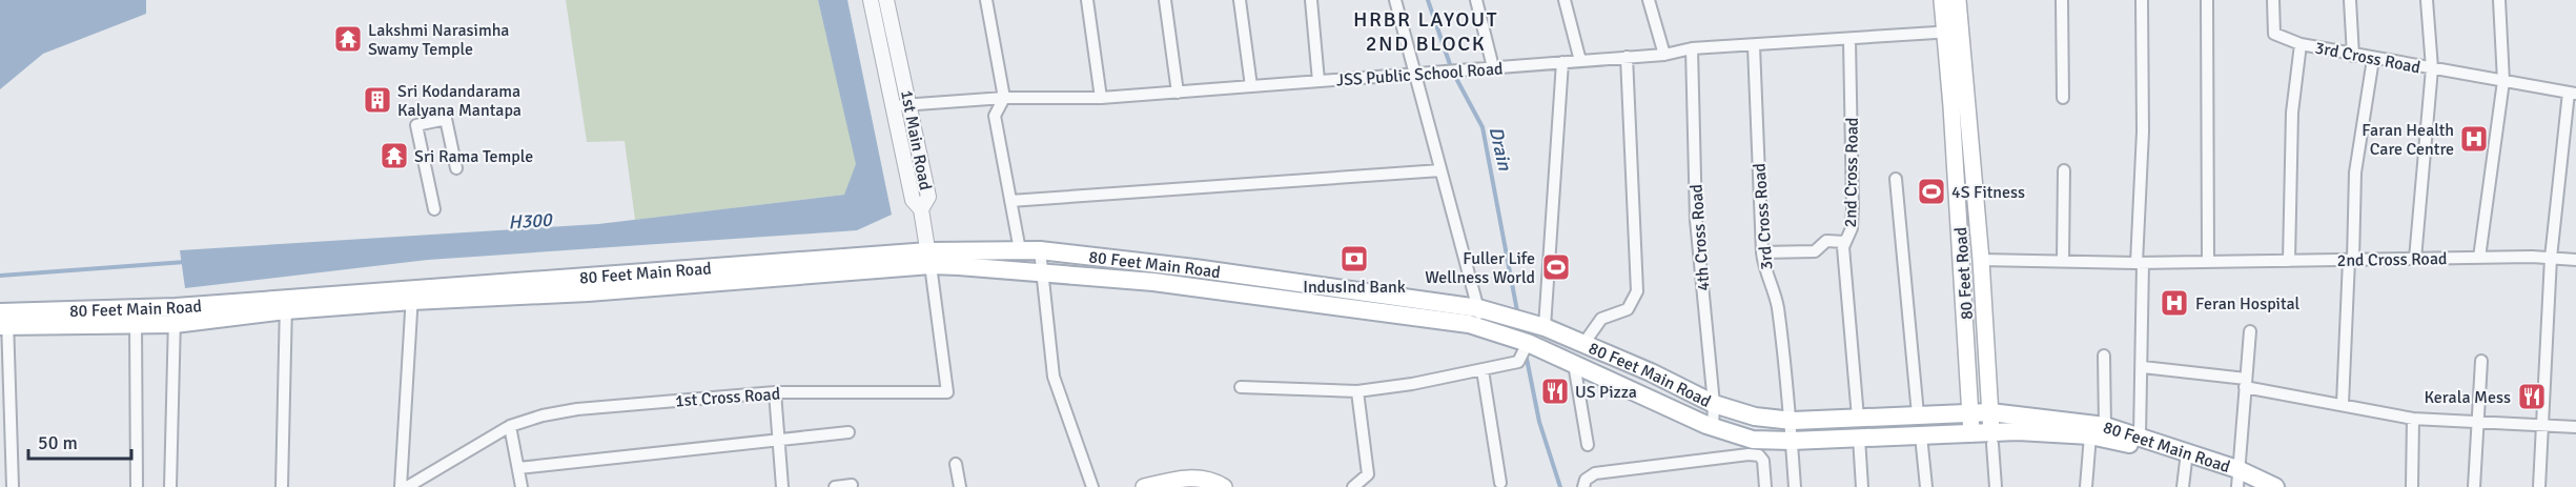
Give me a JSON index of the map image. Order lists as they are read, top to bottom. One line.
{"streets":{"main road":["80 Feet Main Road","80 Feet Road"],"street":["3rd Cross Road","JSS Public School Road","1st Main Road","2nd Cross Road","4th Cross Road","1st Cross Road"]},"crossings":[["3rd Cross Road","JSS Public School Road"],["3rd Cross Road","2nd Cross Road"],["3rd Cross Road","80 Feet Main Road"],["JSS Public School Road","1st Main Road"],["JSS Public School Road","2nd Cross Road"],["JSS Public School Road","4th Cross Road"],["JSS Public School Road","80 Feet Road"],["1st Main Road","80 Feet Main Road"],["1st Main Road","1st Cross Road"],["2nd Cross Road","80 Feet Main Road"],["2nd Cross Road","80 Feet Road"],["4th Cross Road","80 Feet Main Road"],["80 Feet Main Road","80 Feet Road"]],"districts":["HRBR LAYOUT 2ND BLOCK"],"water":["Drain","H300"],"places":{"temple":["Lakshmi Narasimha Swamy Temple","Sri Rama Temple"],"building":["Sri Kodandarama Kalyana Mantapa"],"hospital":["Faran Health Care Centre","Feran Hospital"],"sports":["4S Fitness","Fuller Life Wellness World"],"bank":["IndusInd Bank"],"restaurant":["US Pizza","Kerala Mess"]},"scale_bar":"50 m"}
